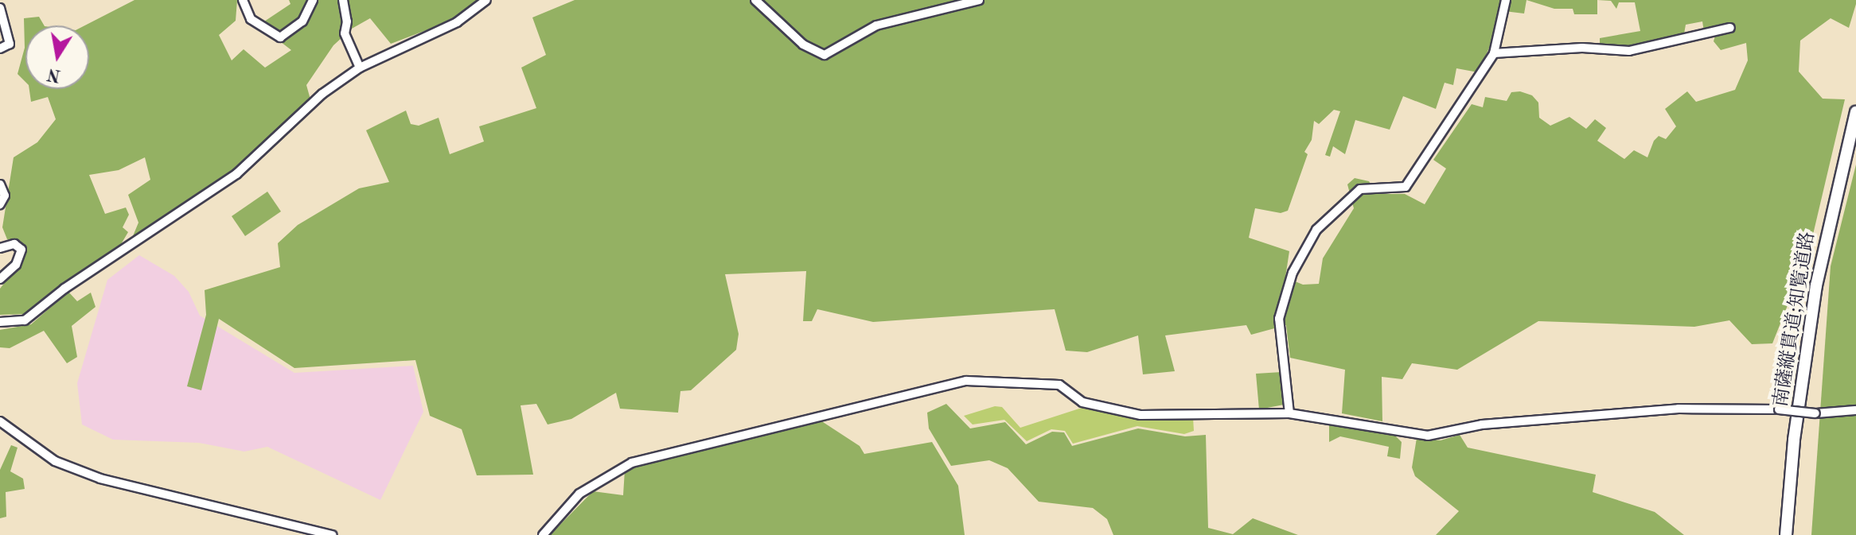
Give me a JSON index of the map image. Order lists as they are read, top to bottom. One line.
{"streets":{"highway":["南薩縦貫道;知覧道路"]},"north":"bottom"}
